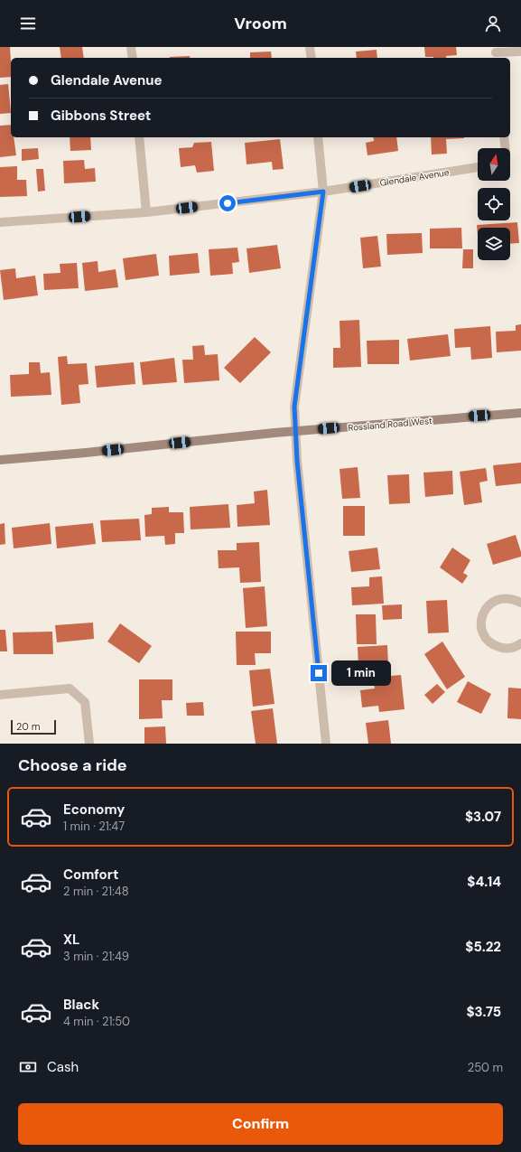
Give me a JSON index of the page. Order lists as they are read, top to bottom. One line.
{"streets":{"main road":["Rossland Road West"],"street":["Glendale Avenue"]},"scale_bar":"20 m","north":"top","page":{"header":"Vroom","banner":["Glendale Avenue","Gibbons Street"],"bubble":"1 min","scale":"20 m","heading":"Choose a ride","list":[{"name":"Economy","note":"1 min · 21:47","value":"$3.07"},{"name":"Comfort","note":"2 min · 21:48","value":"$4.14"},{"name":"XL","note":"3 min · 21:49","value":"$5.22"},{"name":"Black","note":"4 min · 21:50","value":"$3.75"}],"pay":["Cash","250 m"],"buttons":"Confirm"}}
